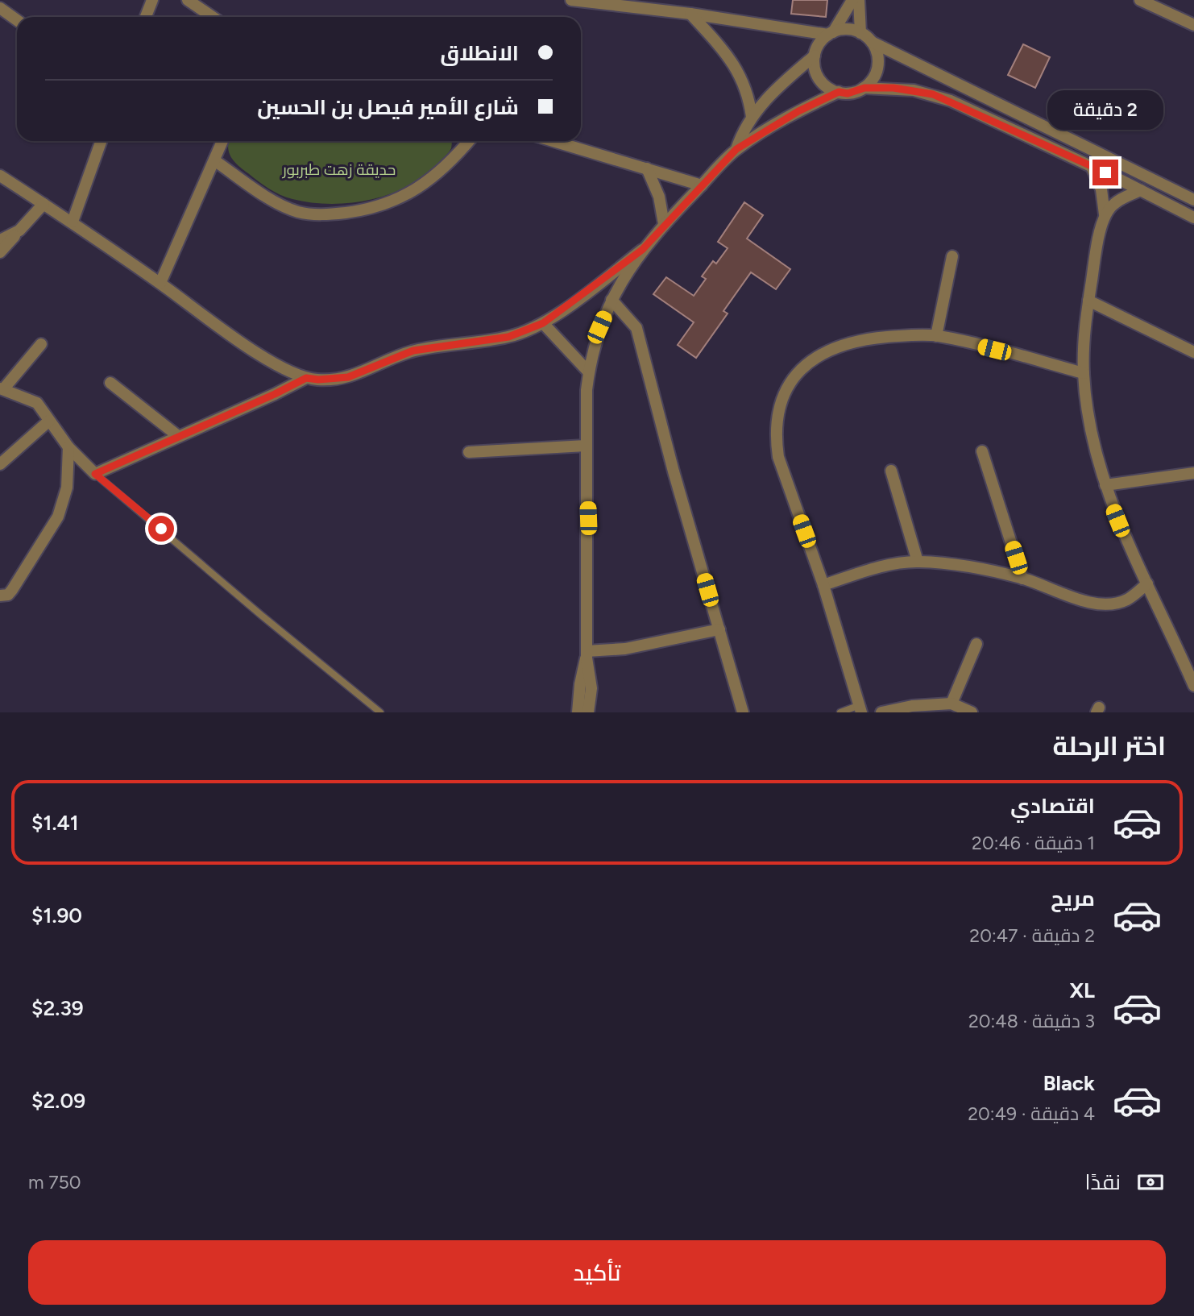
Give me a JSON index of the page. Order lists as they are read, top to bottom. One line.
{"parks":["حديقة زهت طبربور"],"page":{"banner":["الانطلاق","شارع الأمير فيصل بن الحسين"],"bubble":"2 دقيقة","heading":"اختر الرحلة","list":[{"name":"اقتصادي","note":"1 دقيقة · 20:46","value":"$1.41"},{"name":"مريح","note":"2 دقيقة · 20:47","value":"$1.90"},{"name":"XL","note":"3 دقيقة · 20:48","value":"$2.39"},{"name":"Black","note":"4 دقيقة · 20:49","value":"$2.09"}],"pay":["نقدًا","750 m"],"buttons":"تأكيد"}}
